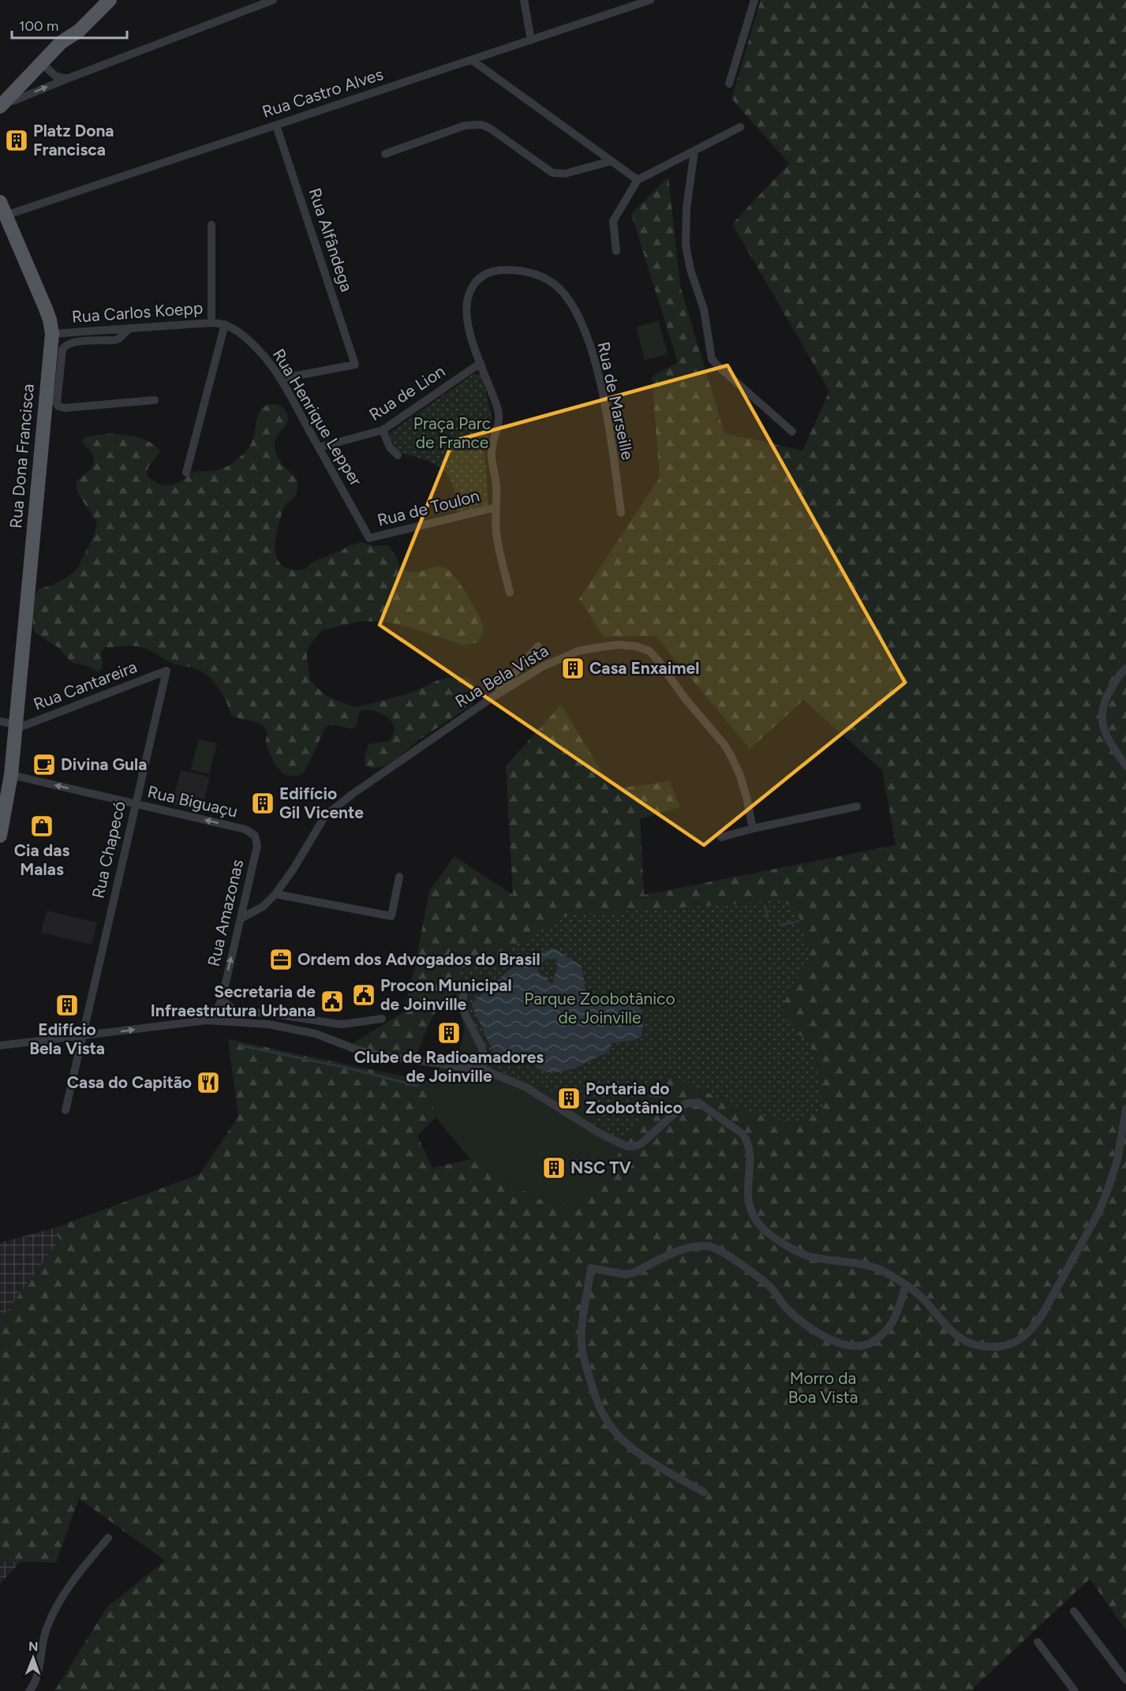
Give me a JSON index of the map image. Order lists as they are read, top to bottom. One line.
{"streets":{"main road":["Rua Dona Francisca"],"street":["Rua Castro Alves","Rua Alfândega","Rua Carlos Koepp","Rua de Lion","Rua de Marseille","Rua Henrique Lepper","Rua de Toulon","Rua Bela Vista","Rua Cantareira","Rua Biguaçu","Rua Chapecó","Rua Amazonas"]},"crossings":[["Rua Castro Alves","Rua Alfândega"],["Rua Castro Alves","Rua Dona Francisca"],["Rua Alfândega","Rua Henrique Lepper"],["Rua Carlos Koepp","Rua Henrique Lepper"],["Rua Carlos Koepp","Rua Dona Francisca"],["Rua de Lion","Rua de Marseille"],["Rua de Lion","Rua Henrique Lepper"],["Rua de Marseille","Rua de Toulon"],["Rua Henrique Lepper","Rua de Toulon"],["Rua Dona Francisca","Rua Cantareira"],["Rua Dona Francisca","Rua Biguaçu"],["Rua Bela Vista","Rua Amazonas"],["Rua Cantareira","Rua Chapecó"],["Rua Biguaçu","Rua Chapecó"],["Rua Biguaçu","Rua Amazonas"]],"one_way":["Rua Biguaçu","Rua Amazonas"],"parks":["Praça Parc de France","Parque Zoobotânico de Joinville","Morro da Boa Vista"],"places":{"building":["Platz Dona Francisca","Casa Enxaimel","Edifício Gil Vicente","Edifício Bela Vista","Clube de Radioamadores de Joinville","Portaria do Zoobotânico","NSC TV"],"cafe":["Divina Gula"],"shop":["Cia das Malas"],"office":["Ordem dos Advogados do Brasil"],"public building":["Procon Municipal de Joinville","Secretaria de Infraestrutura Urbana"],"restaurant":["Casa do Capitão"]},"scale_bar":"100 m","north":"top"}
